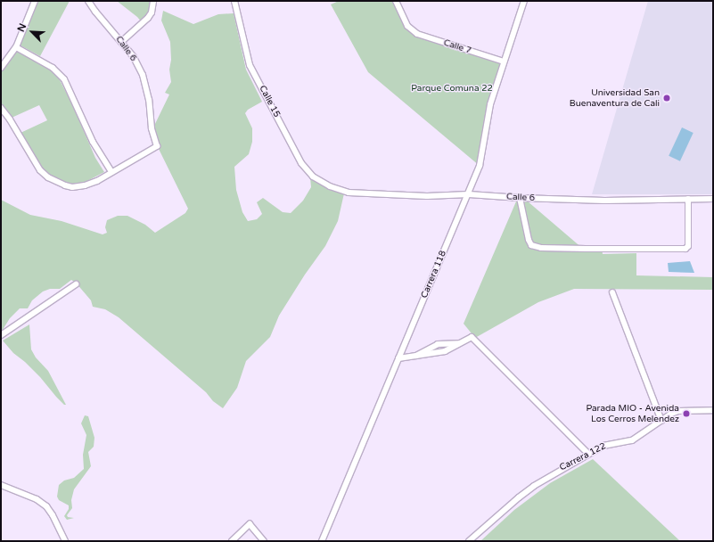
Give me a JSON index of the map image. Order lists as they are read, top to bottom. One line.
{"streets":{"street":["Calle 7","Calle 6","Calle 15","Carrera 118","Carrera 122"]},"crossings":[["Calle 7","Carrera 118"],["Calle 6","Calle 15"],["Calle 6","Carrera 118"]],"parks":["Parque Comuna 22"],"places":["Universidad San Buenaventura de Cali","Parada MIO - Avenida Los Cerros Melendez"],"north":"top left"}
